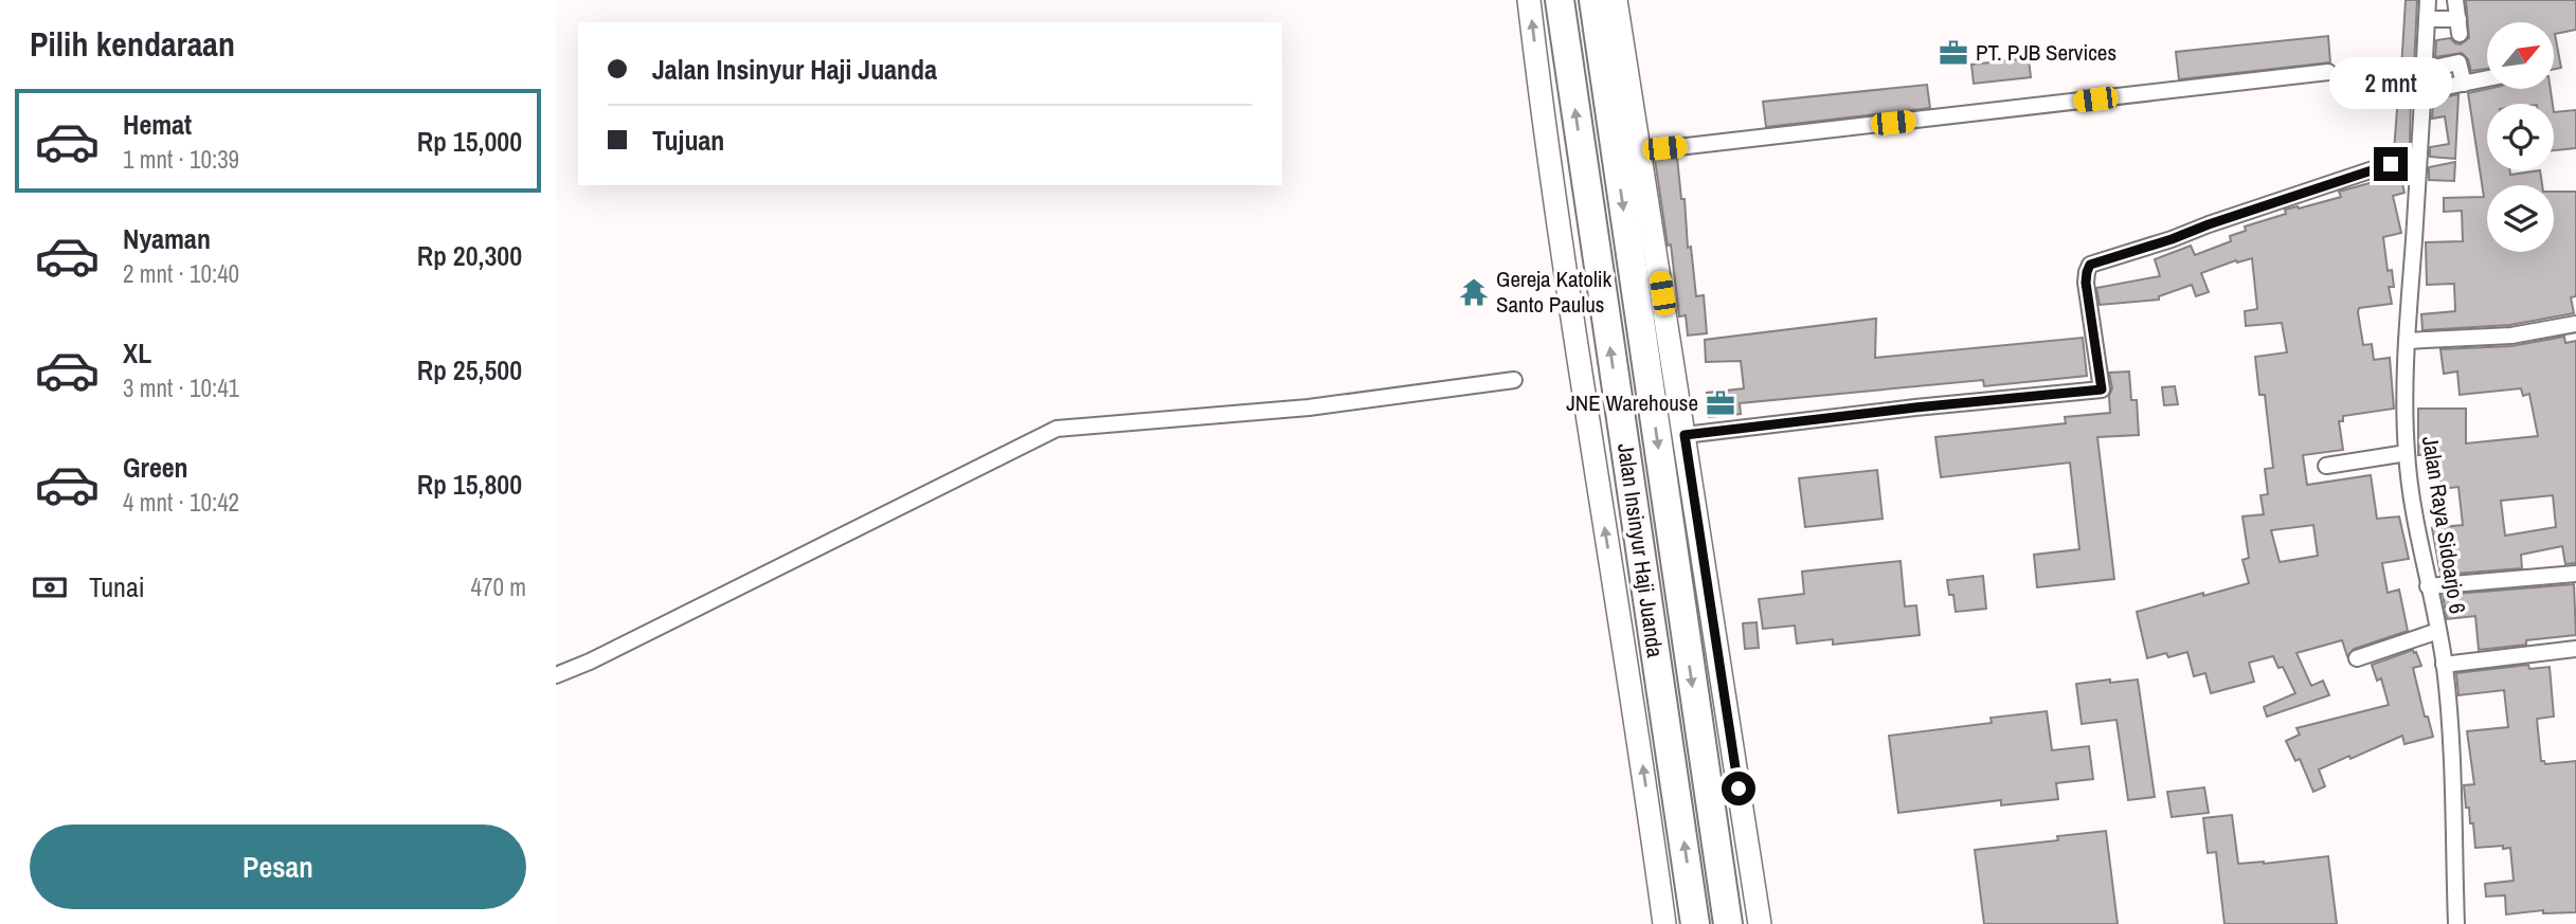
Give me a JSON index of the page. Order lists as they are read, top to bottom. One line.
{"streets":{"highway":["Jalan Insinyur Haji Juanda"],"street":["Jalan Raya Sidoarjo 6"]},"places":{"office":["PT. PJB Services","JNE Warehouse"],"temple":["Gereja Katolik Santo Paulus"]},"north":"top right","page":{"heading":"Pilih kendaraan","banner":["Jalan Insinyur Haji Juanda","Tujuan"],"bubble":"2 mnt","list":[{"name":"Hemat","note":"1 mnt · 10:39","value":"Rp 15,000"},{"name":"Nyaman","note":"2 mnt · 10:40","value":"Rp 20,300"},{"name":"XL","note":"3 mnt · 10:41","value":"Rp 25,500"},{"name":"Green","note":"4 mnt · 10:42","value":"Rp 15,800"}],"pay":["Tunai","470 m"],"buttons":"Pesan"}}
